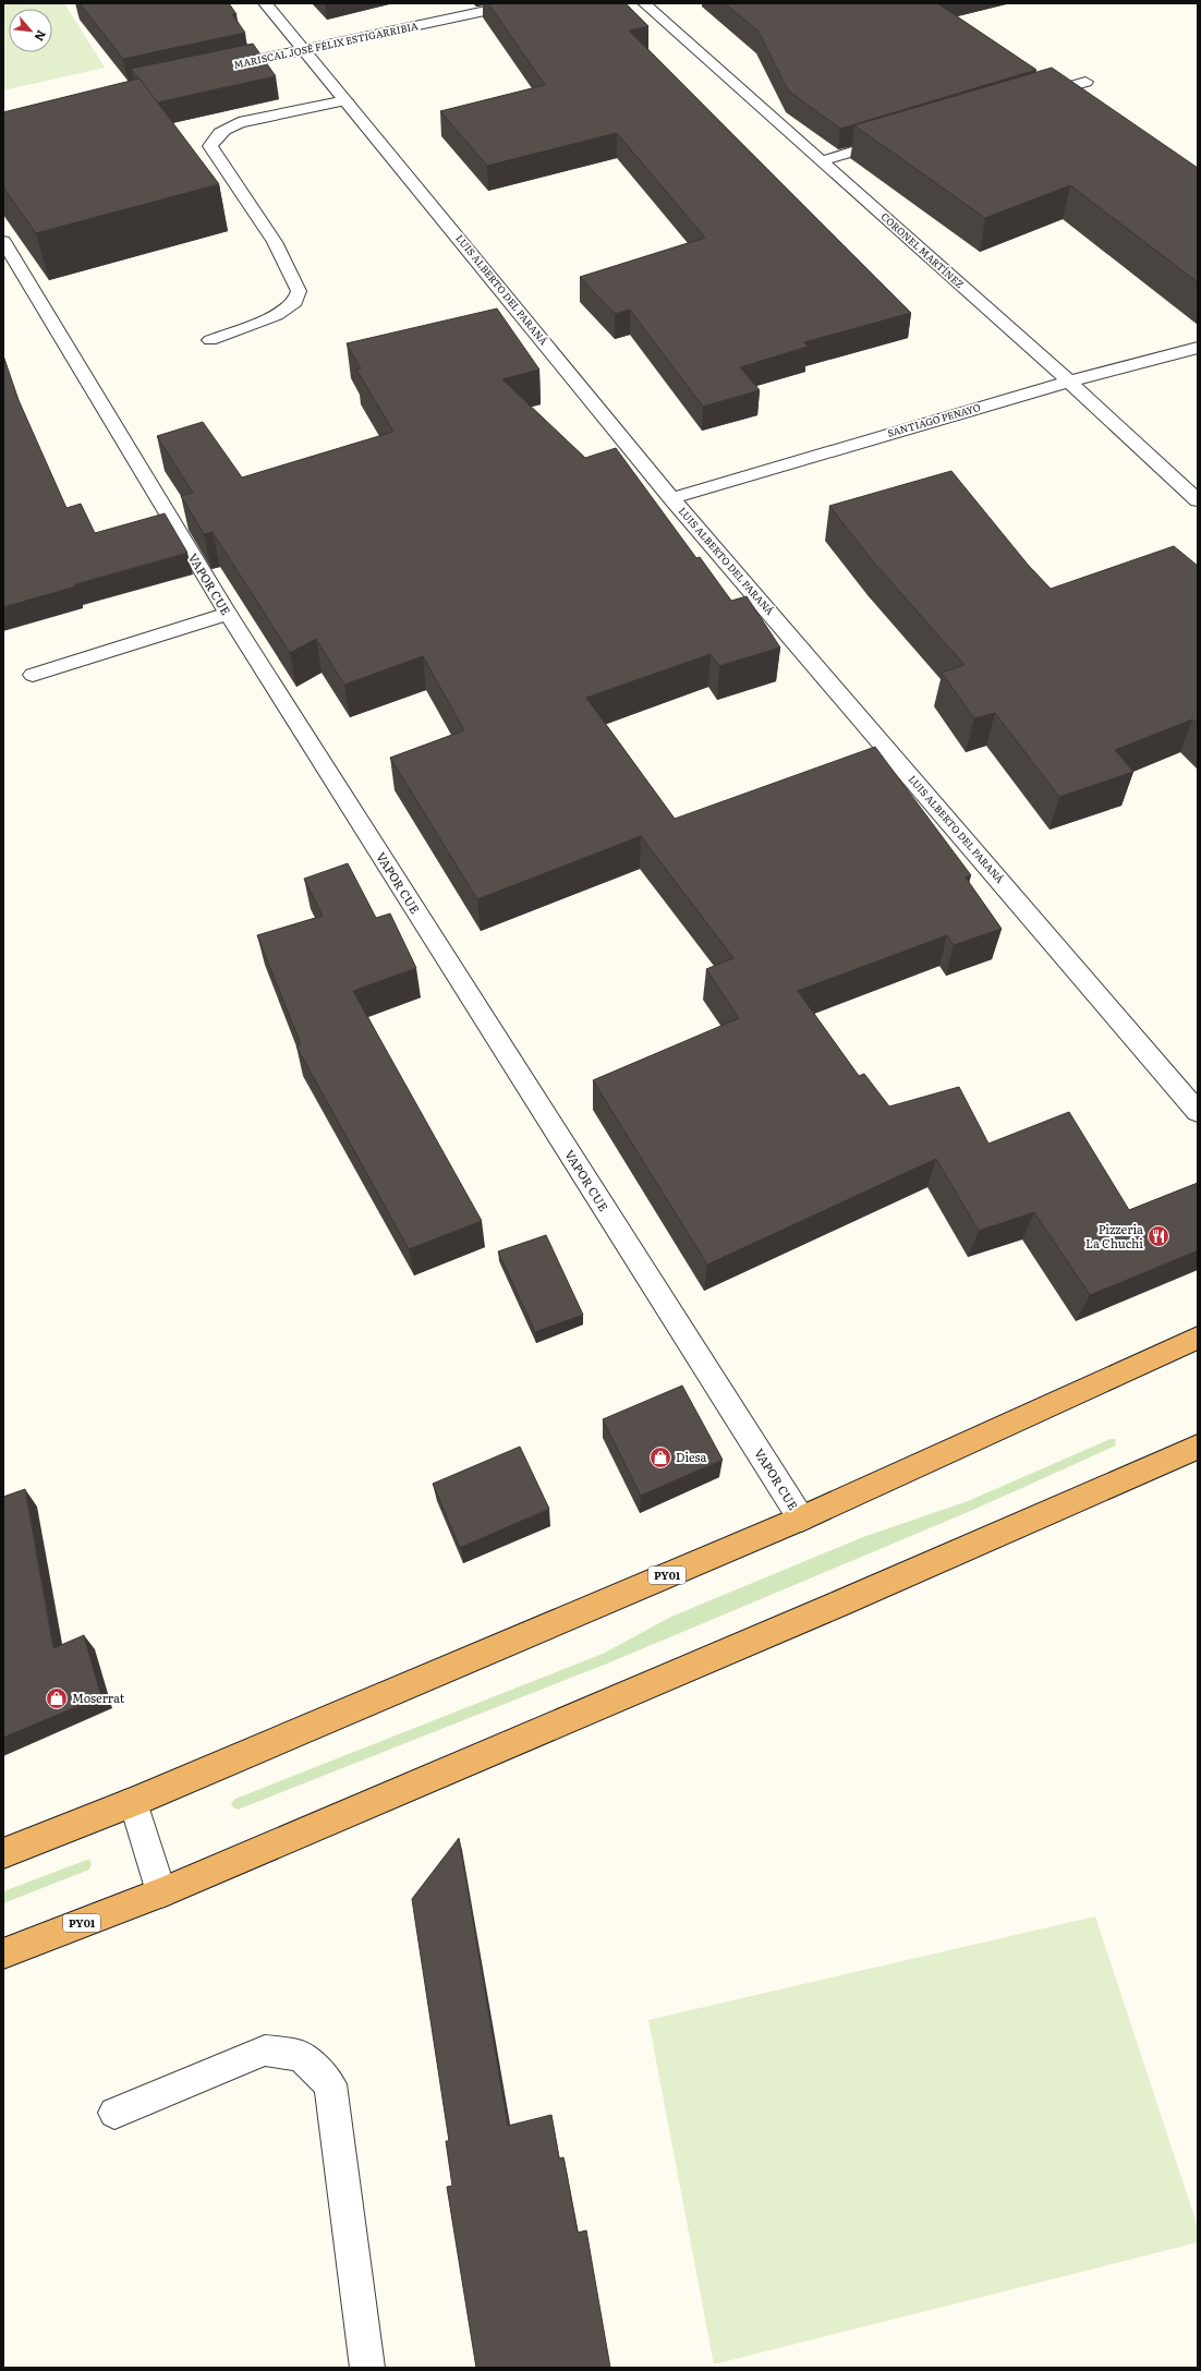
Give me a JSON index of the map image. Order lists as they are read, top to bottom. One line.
{"streets":{"highway":["PY01"],"street":["MARISCAL JOSÉ FÉLIX ESTIGARRIBIA","CORONEL MARTÍNEZ","LUIS ALBERTO DEL PARANÁ","SANTIAGO PENAYO","VAPOR CUE"]},"crossings":[["MARISCAL JOSÉ FÉLIX ESTIGARRIBIA","LUIS ALBERTO DEL PARANÁ"],["CORONEL MARTÍNEZ","SANTIAGO PENAYO"],["LUIS ALBERTO DEL PARANÁ","SANTIAGO PENAYO"],["VAPOR CUE","PY01"]],"places":{"restaurant":["Pizzeria La Chuchi"],"shop":["Diesa","Moserrat"]},"north":"bottom right"}
